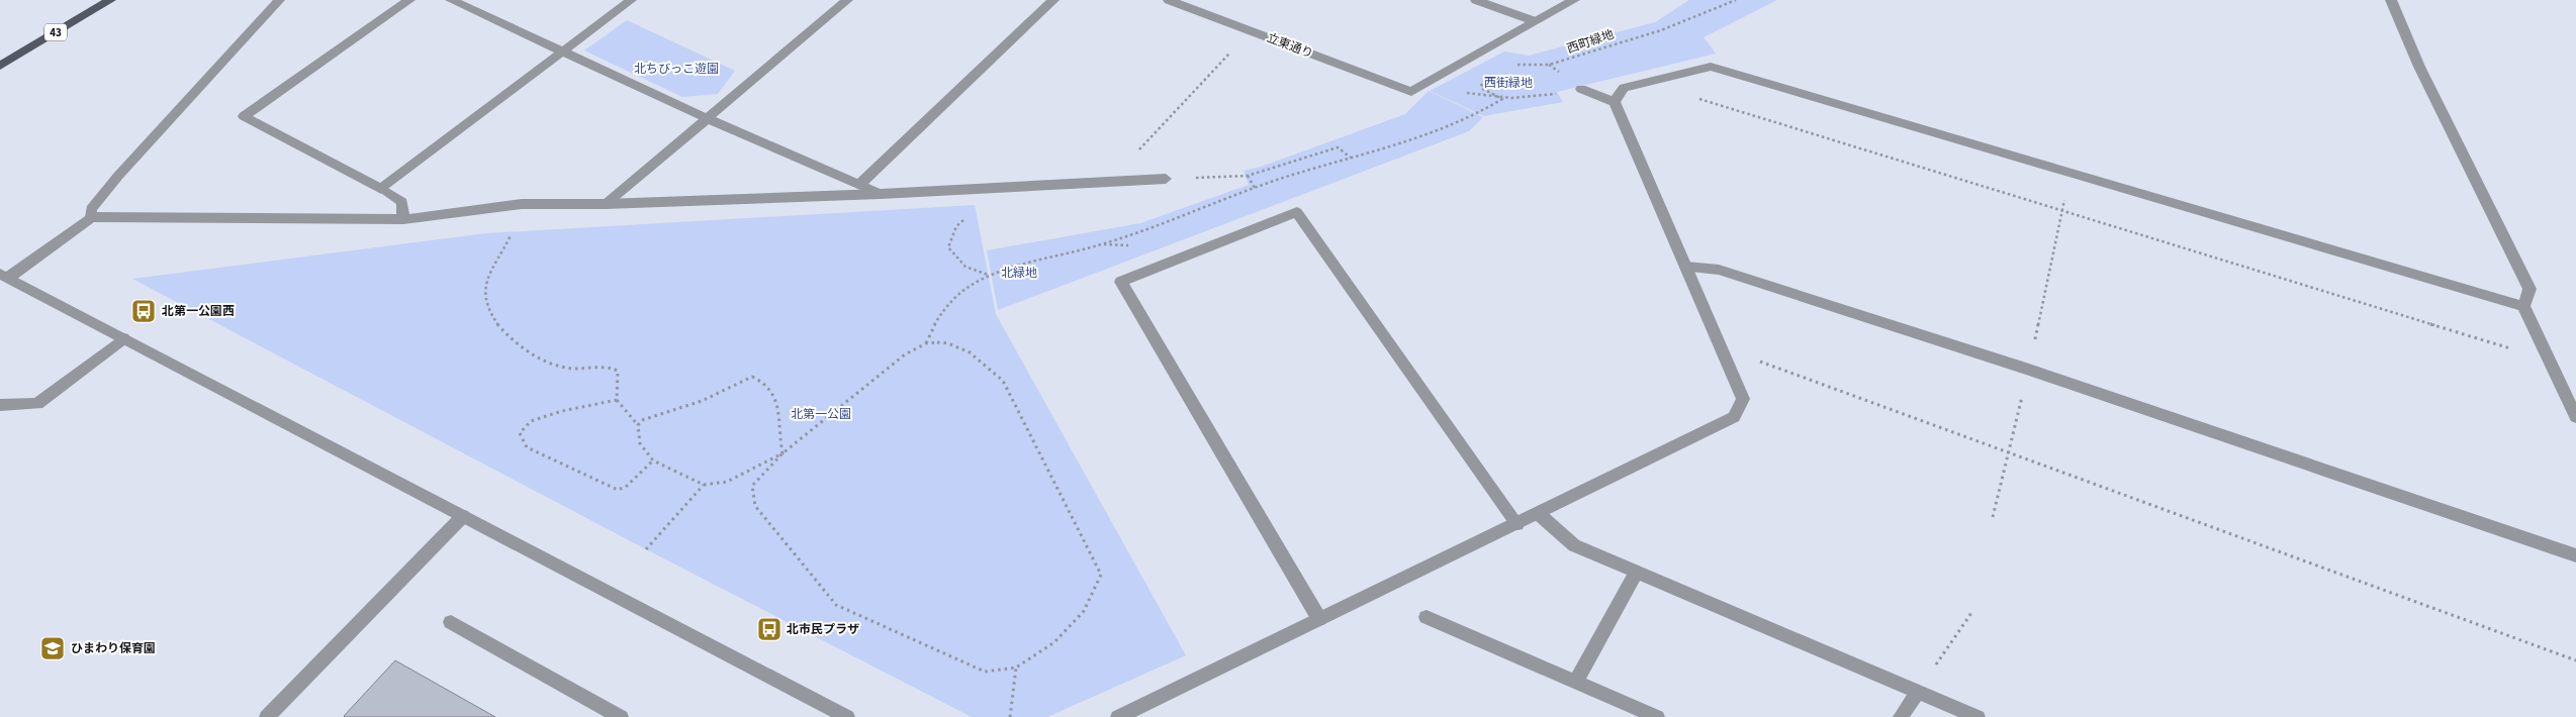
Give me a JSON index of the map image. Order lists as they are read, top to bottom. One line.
{"streets":{"main road":["43"],"street":["立東通り"],"path":["西町緑地"]},"parks":["北ちびっこ遊園","西街緑地","北緑地","北第一公園"],"places":{"bus stop":["北第一公園西","北市民プラザ"],"school or university":["ひまわり保育園"]}}
